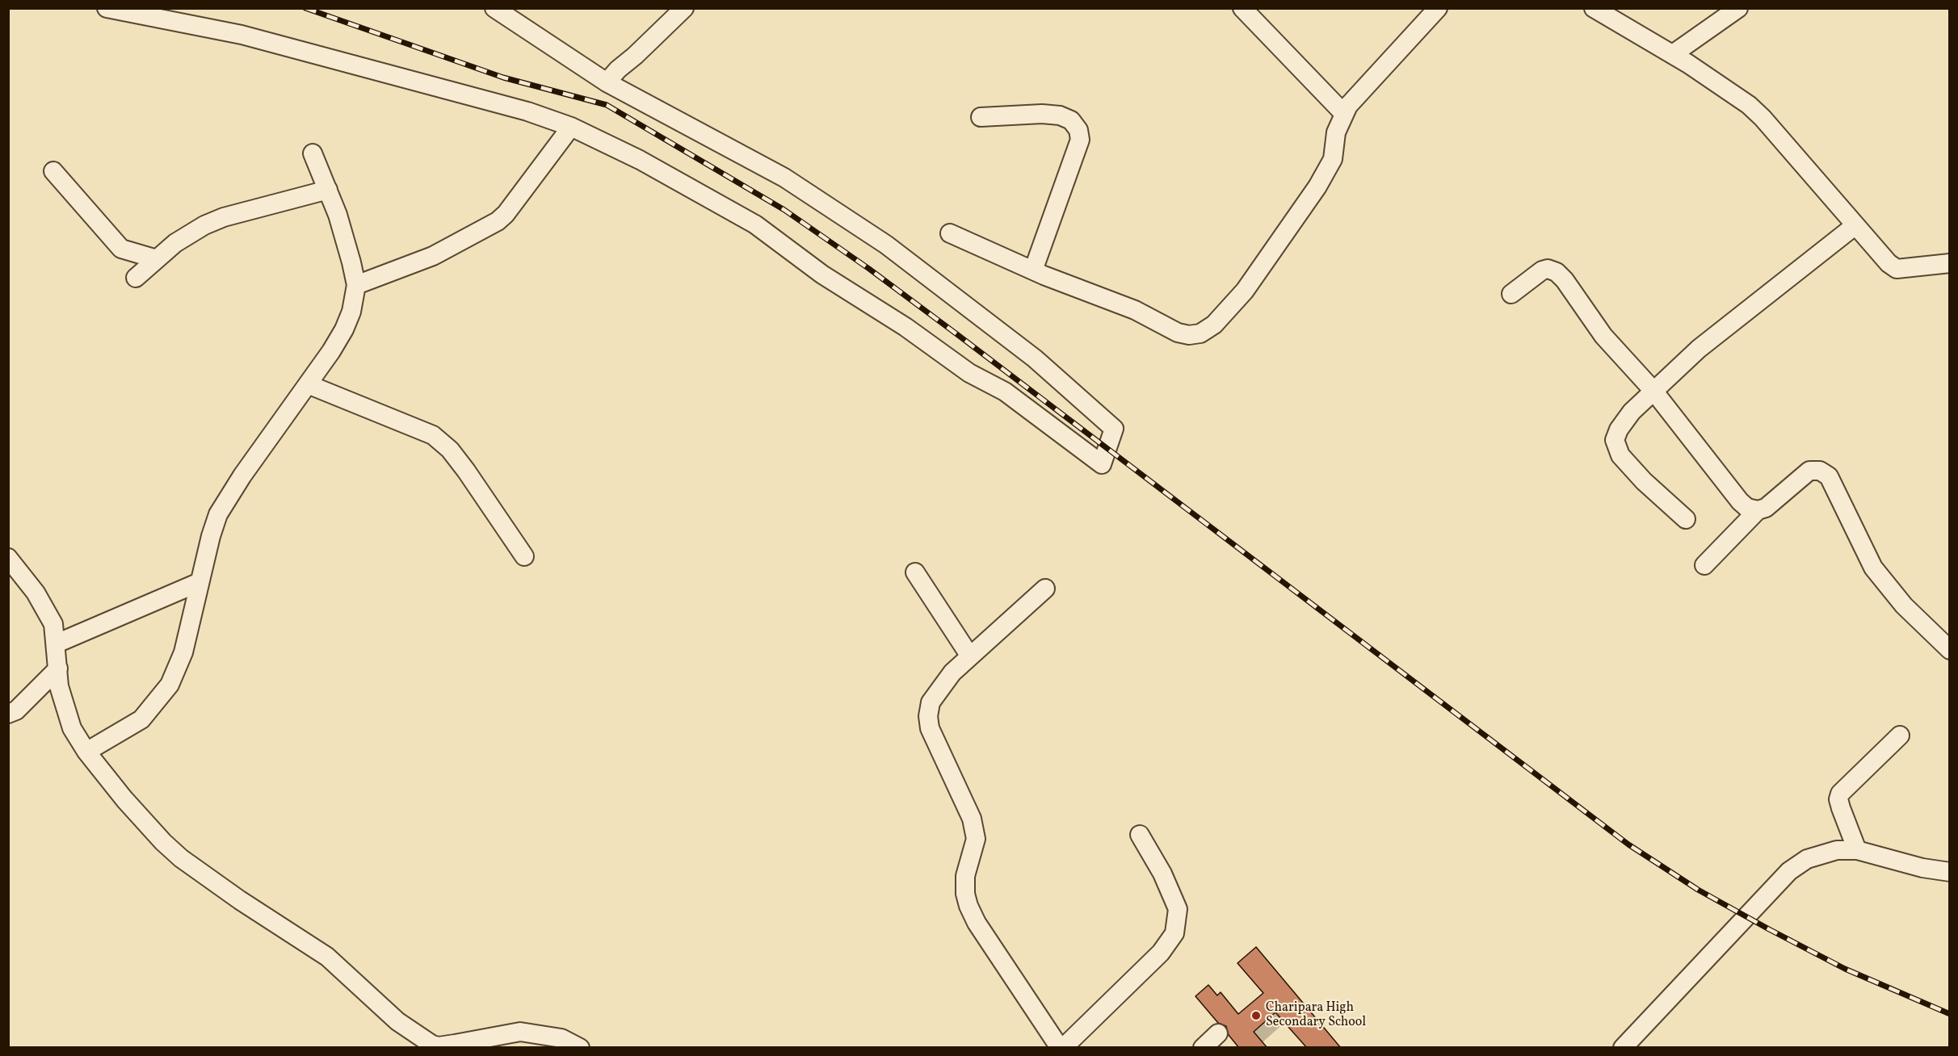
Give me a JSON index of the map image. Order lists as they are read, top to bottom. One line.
{"places":["Charipara High Secondary School"]}
